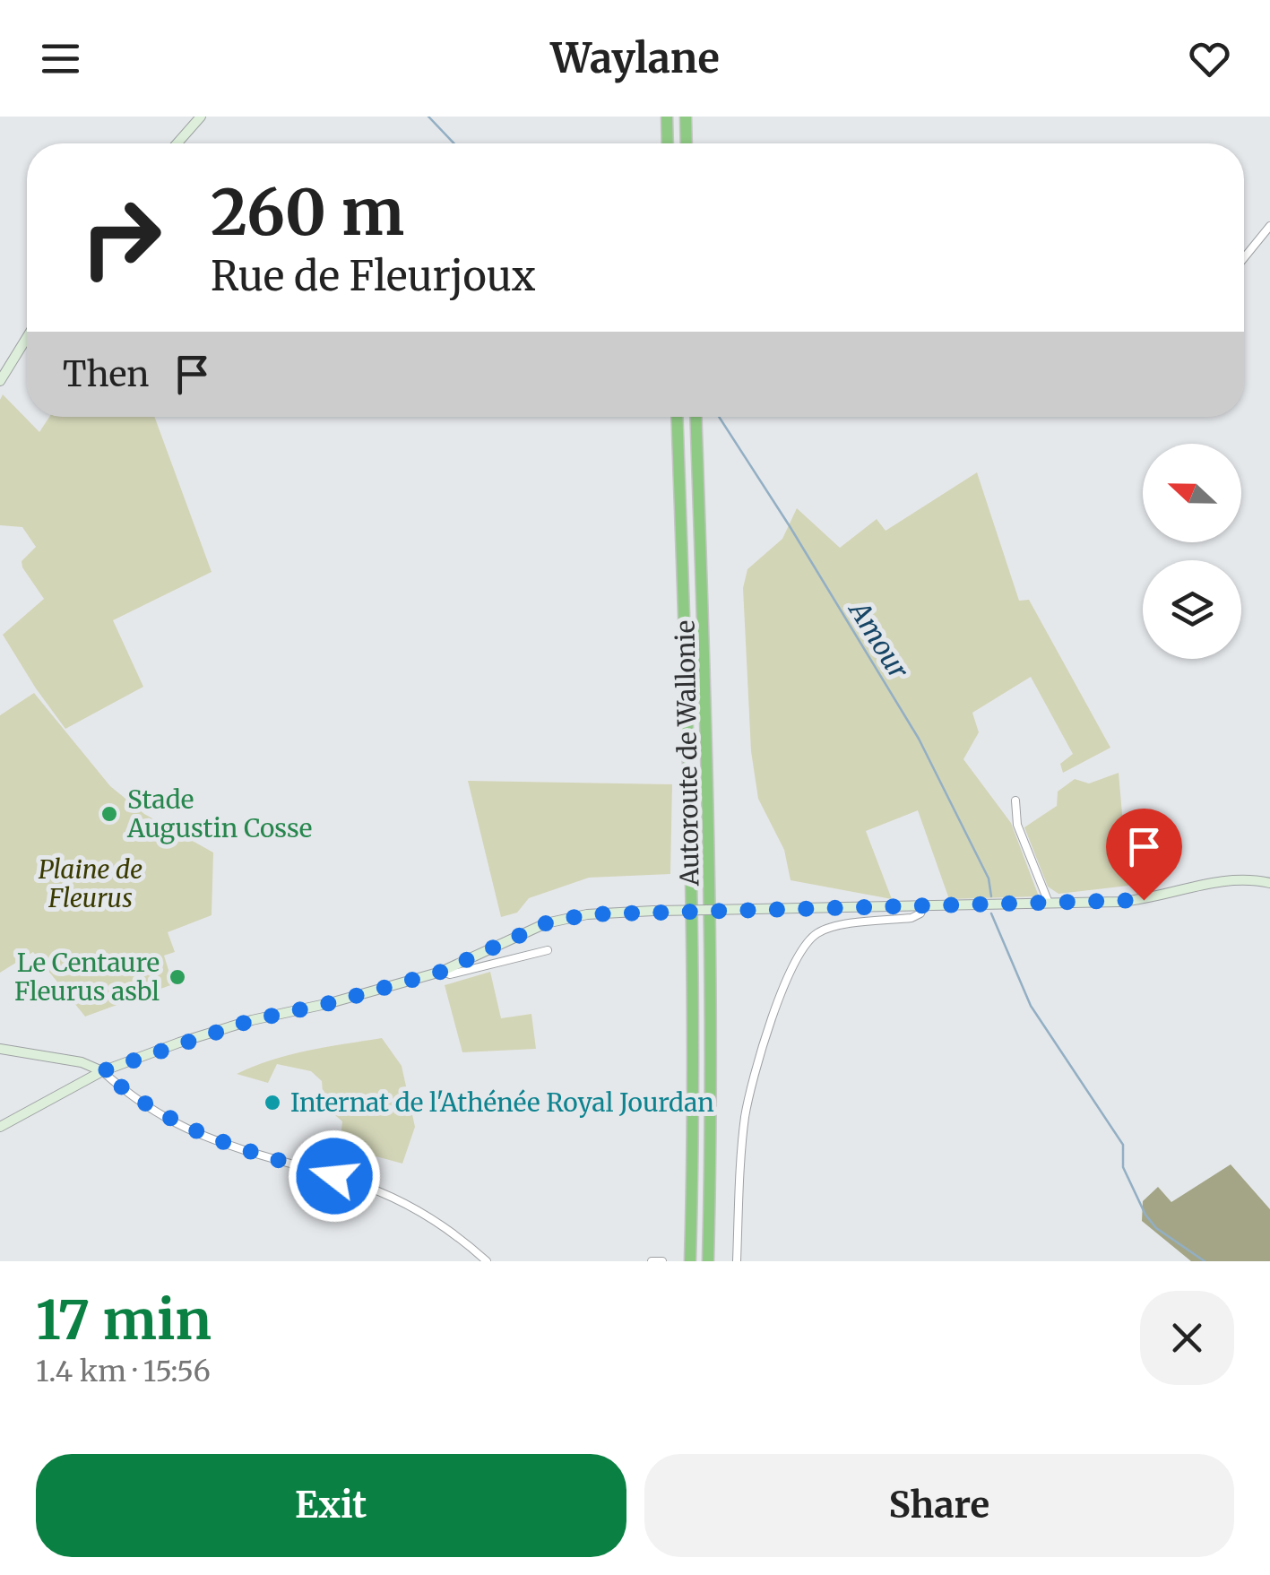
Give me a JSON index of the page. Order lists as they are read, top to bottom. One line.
{"streets":{"highway":["Autoroute de Wallonie"]},"water":["Amour"],"parks":["Plaine de Fleurus"],"places":["Stade Augustin Cosse","Le Centaure Fleurus asbl","Internat de l'Athénée Royal Jourdan"],"north":"left","page":{"header":"Waylane","turn":["260 m","Rue de Fleurjoux"],"then":"Then","heading":["17 min","1.4 km · 15:56"],"buttons":["Exit","Share"]}}
